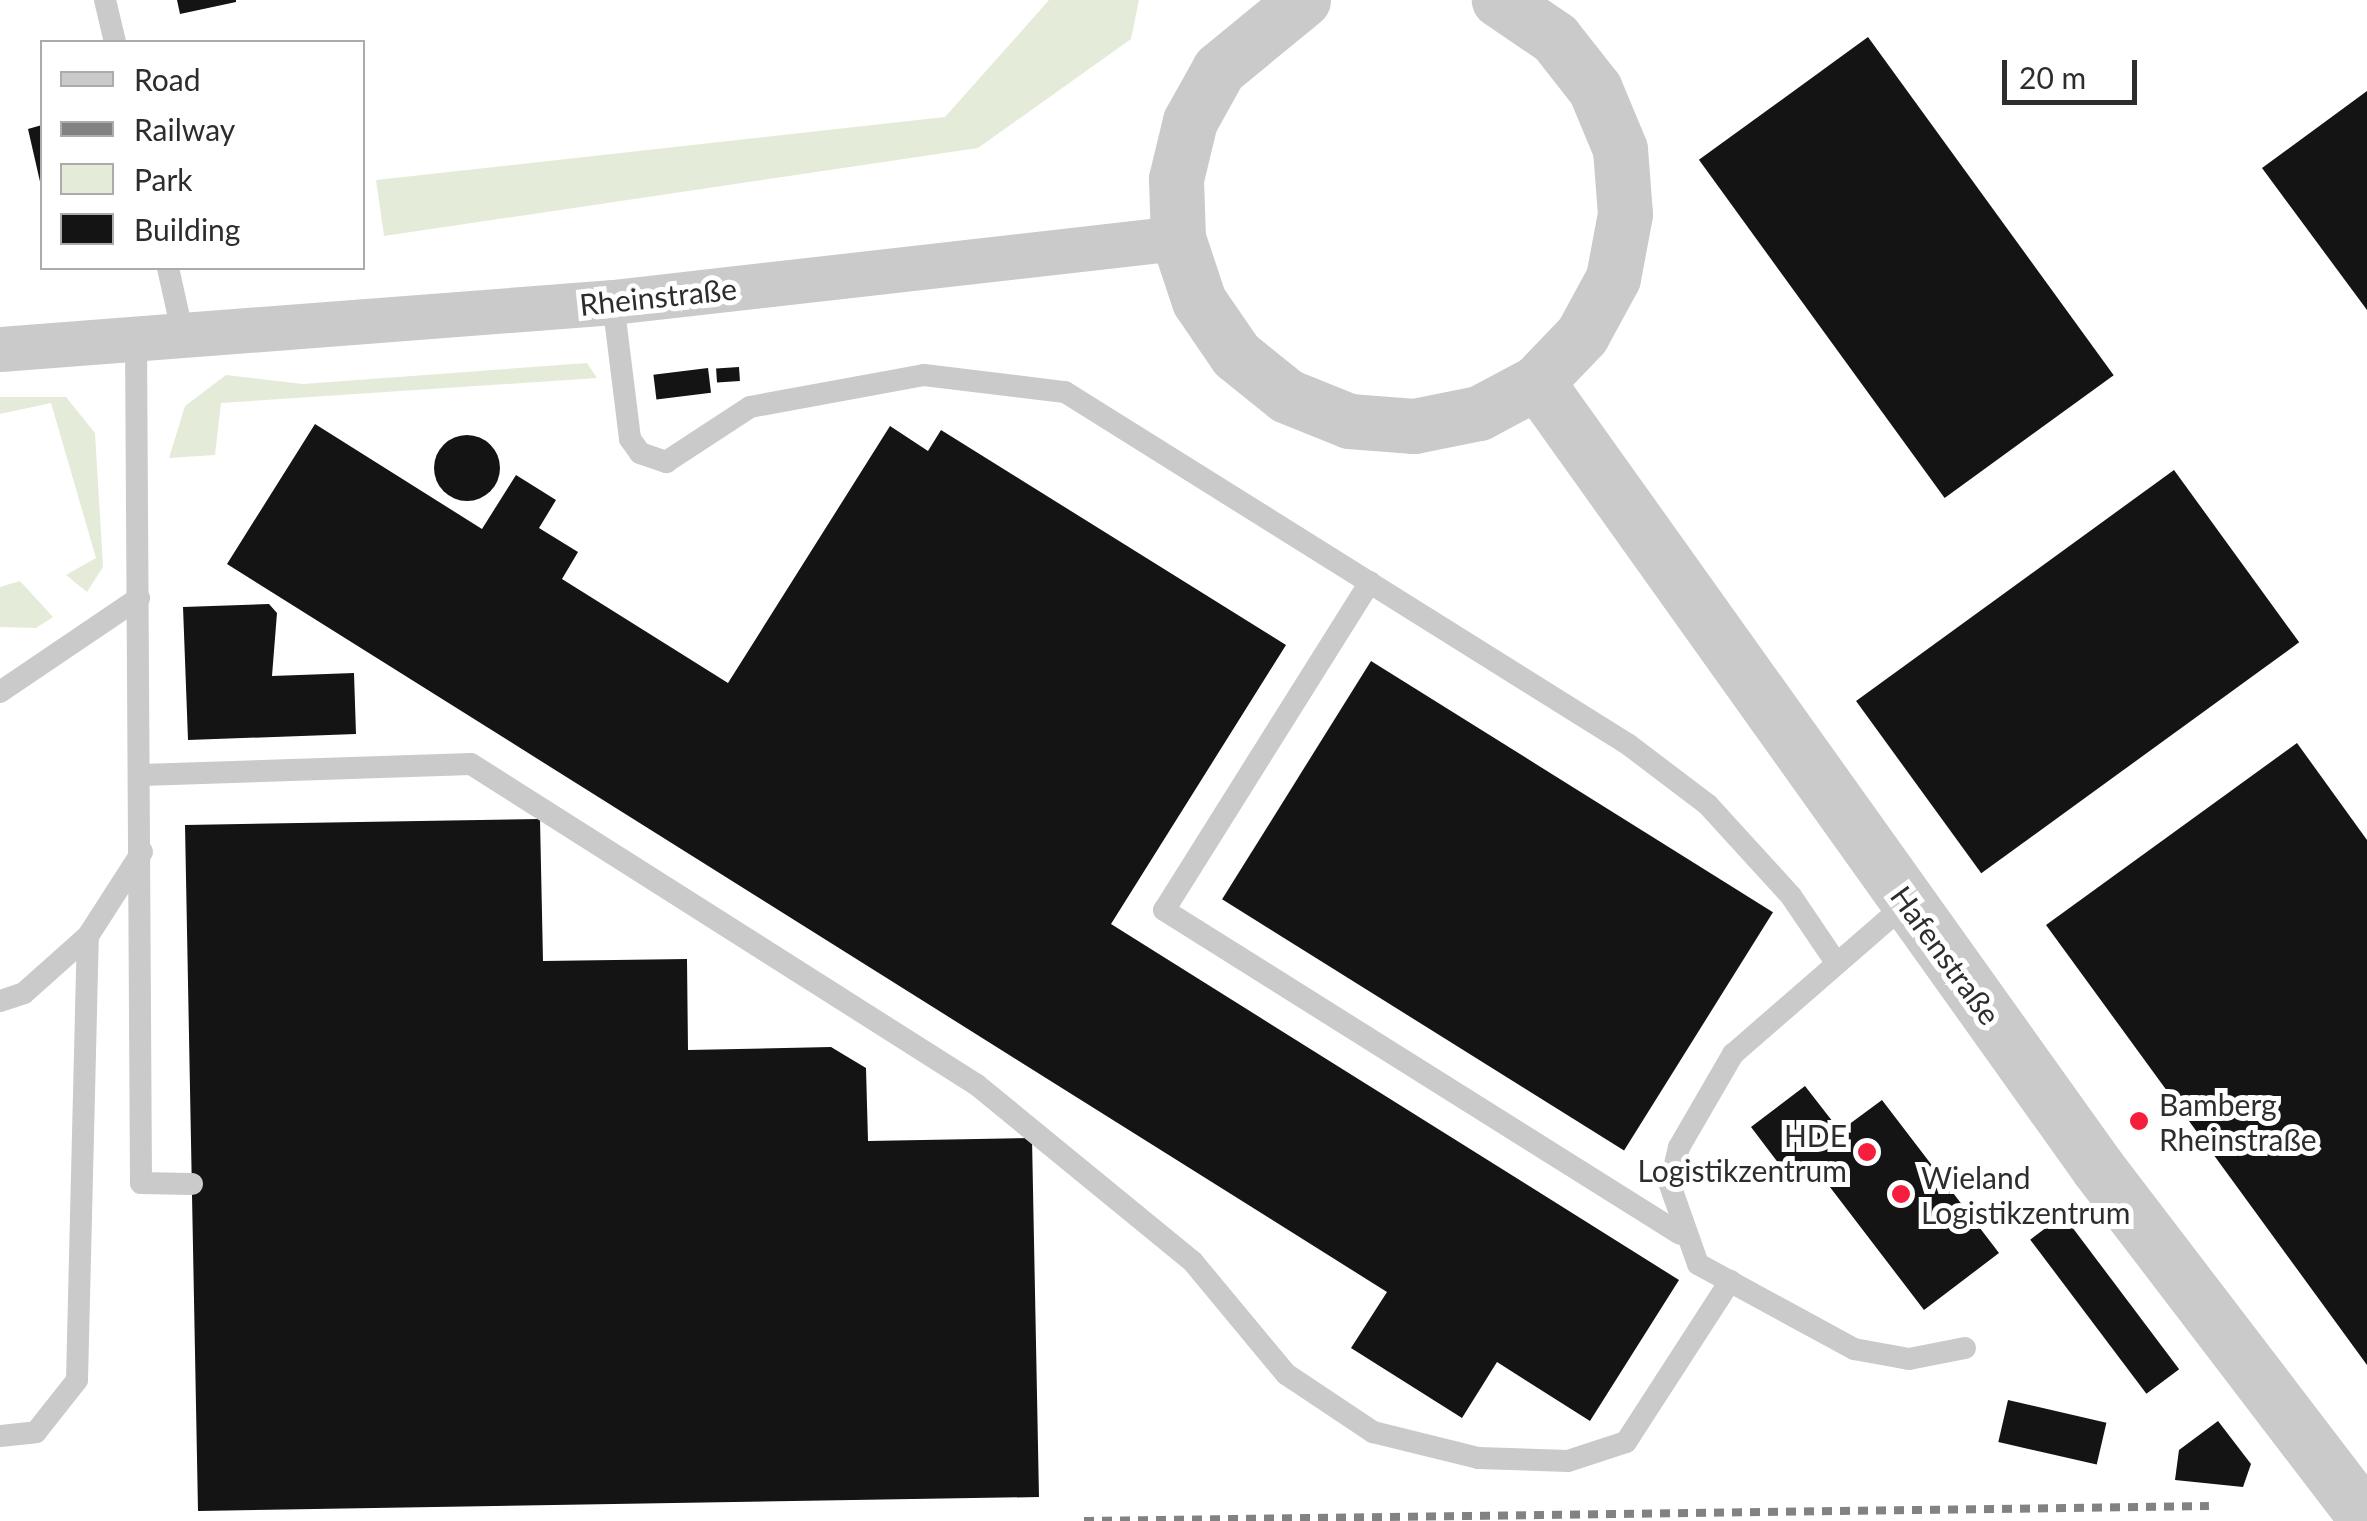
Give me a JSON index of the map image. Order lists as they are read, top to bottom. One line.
{"streets":{"street":["Rheinstraße","Hafenstraße"]},"places":["Bamberg Rheinstraße","HDE Logistikzentrum","Wieland Logistikzentrum"],"legend":["Road","Railway","Park","Building"],"scale_bar":"20 m"}
